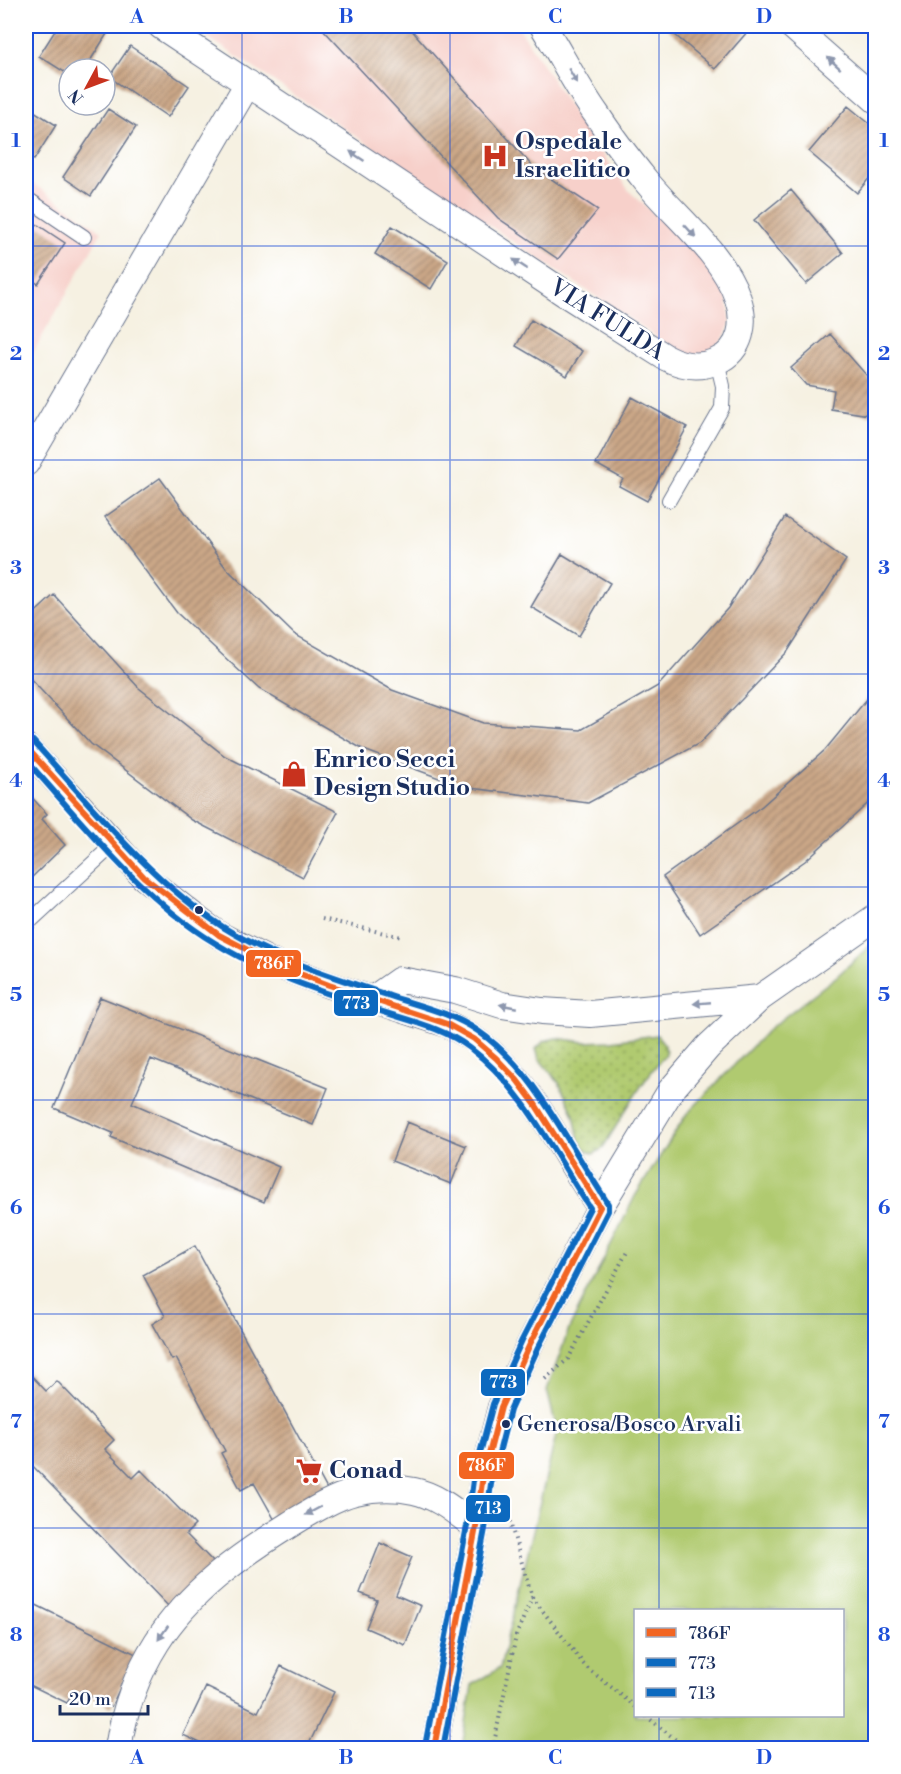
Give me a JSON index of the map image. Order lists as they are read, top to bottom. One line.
{"streets":{"street":["VIA FULDA"]},"one_way":["VIA FULDA"],"places":{"hospital":["Ospedale Israelitico"],"shop":["Enrico Secci Design Studio"],"other":["Generosa/Bosco Arvali"],"supermarket":["Conad"]},"lines":["transit line 713","transit line 786F","transit line 773"],"legend":["786F","773","713"],"scale_bar":"20 m","north":"bottom left","grid":{"columns":["A","B","C","D"],"rows":["1","2","3","4","5","6","7","8"]}}
